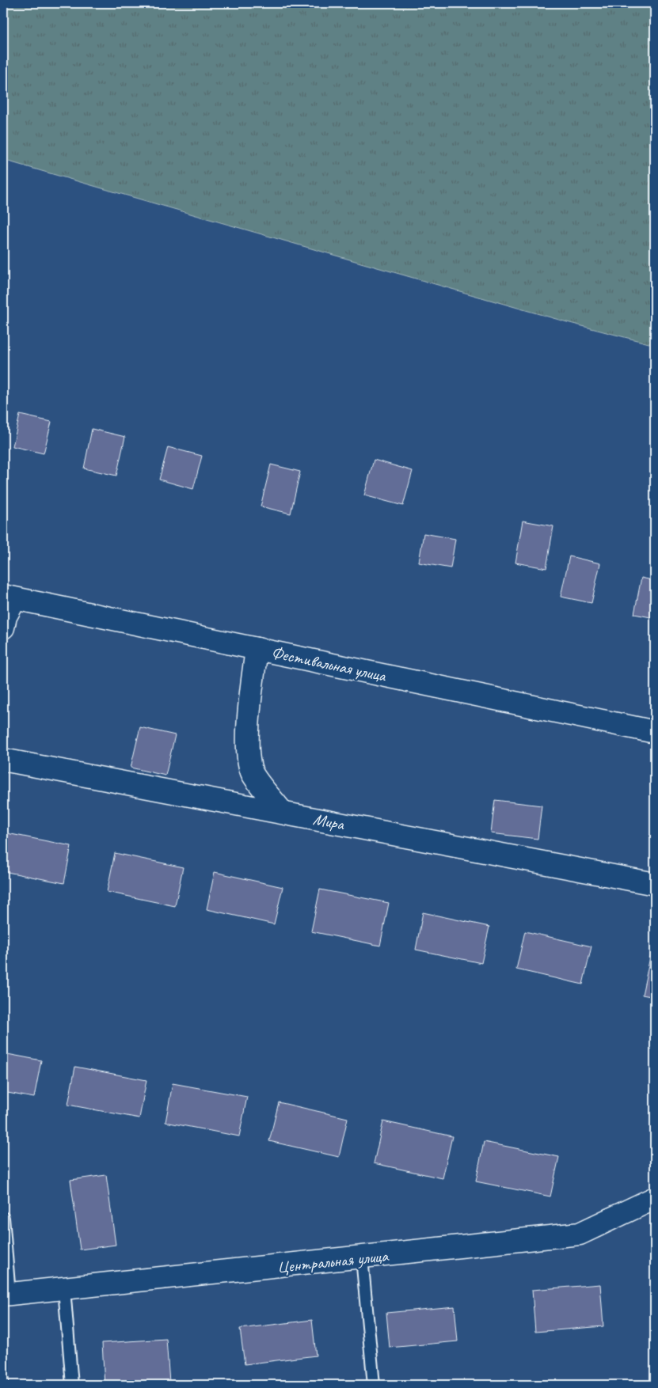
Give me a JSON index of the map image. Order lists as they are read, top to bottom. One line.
{"streets":{"street":["Фестивальная улица","Мира","Центральная улица"]}}
